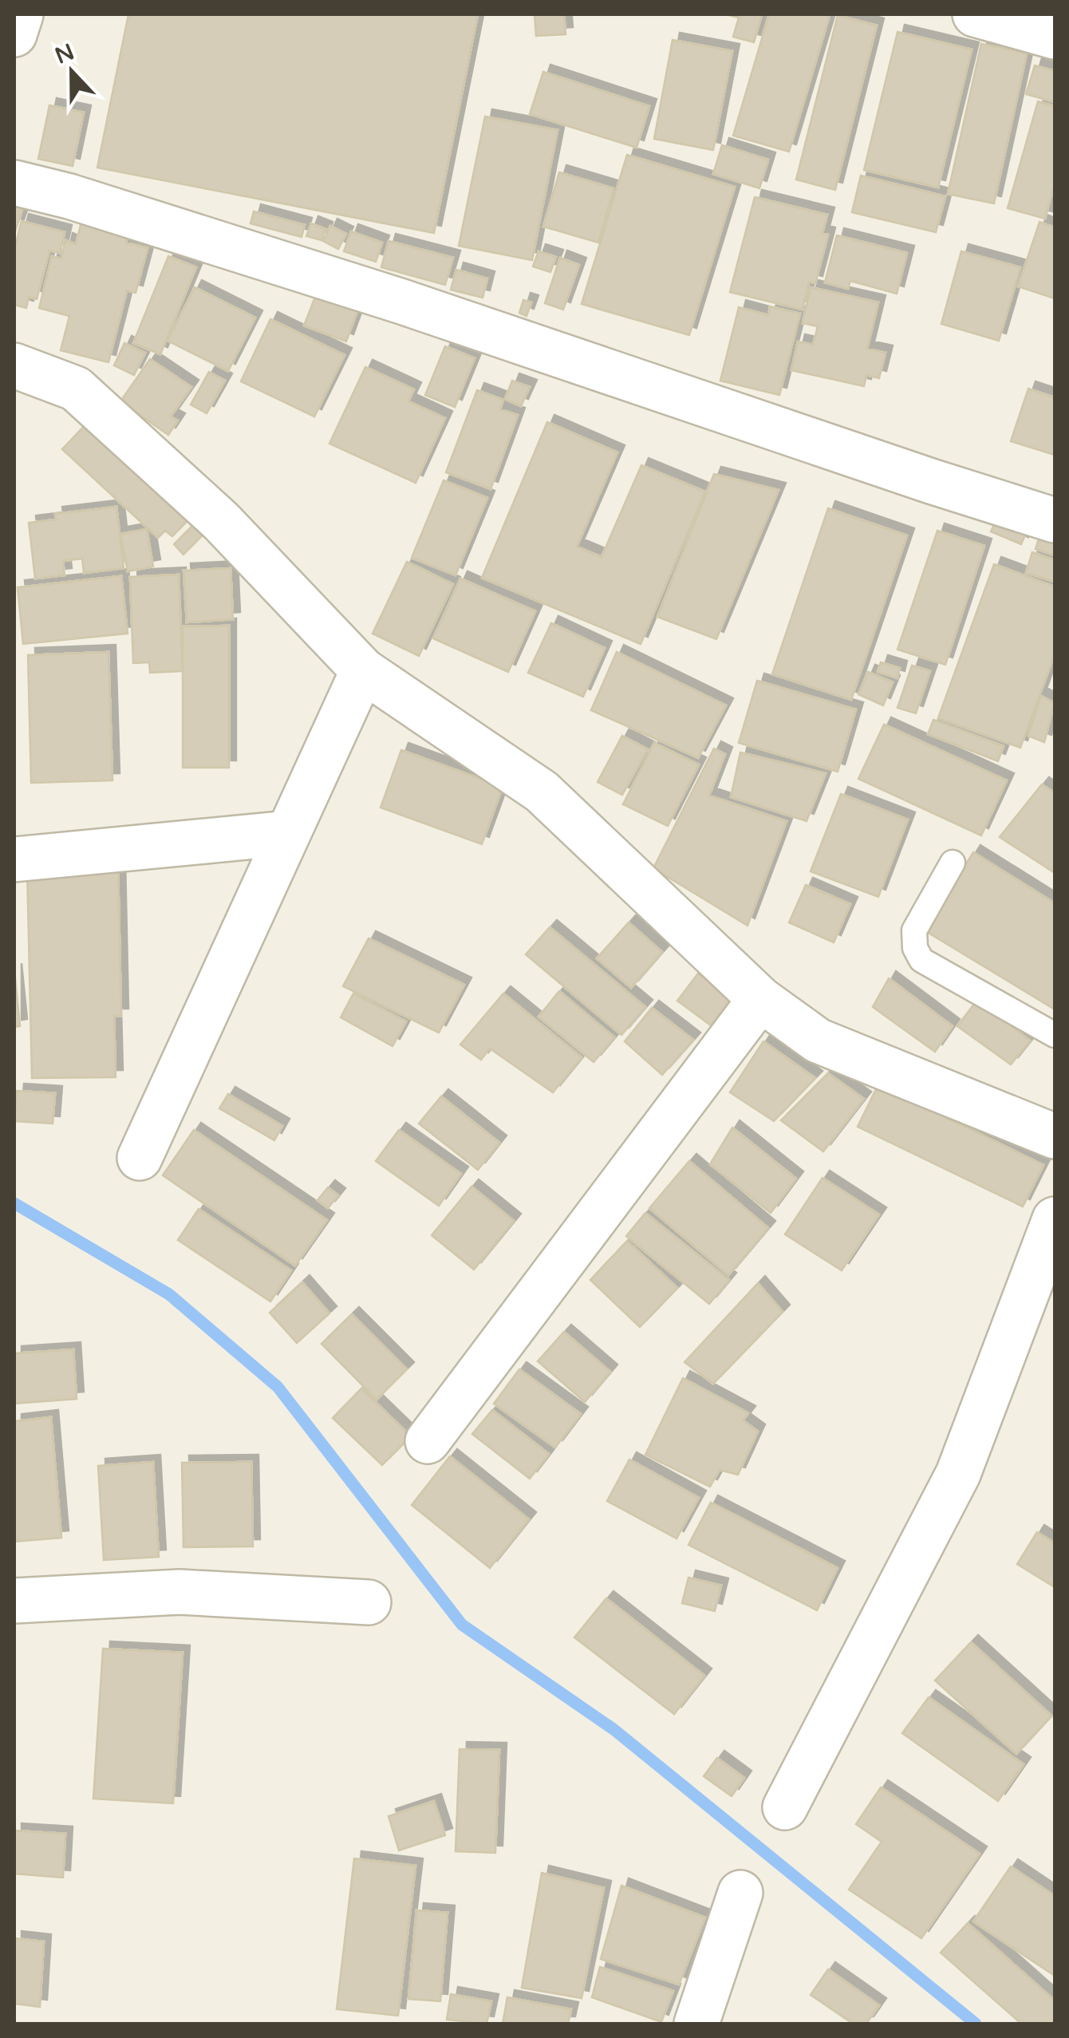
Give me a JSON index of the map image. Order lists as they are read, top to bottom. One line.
{"north":"top"}
